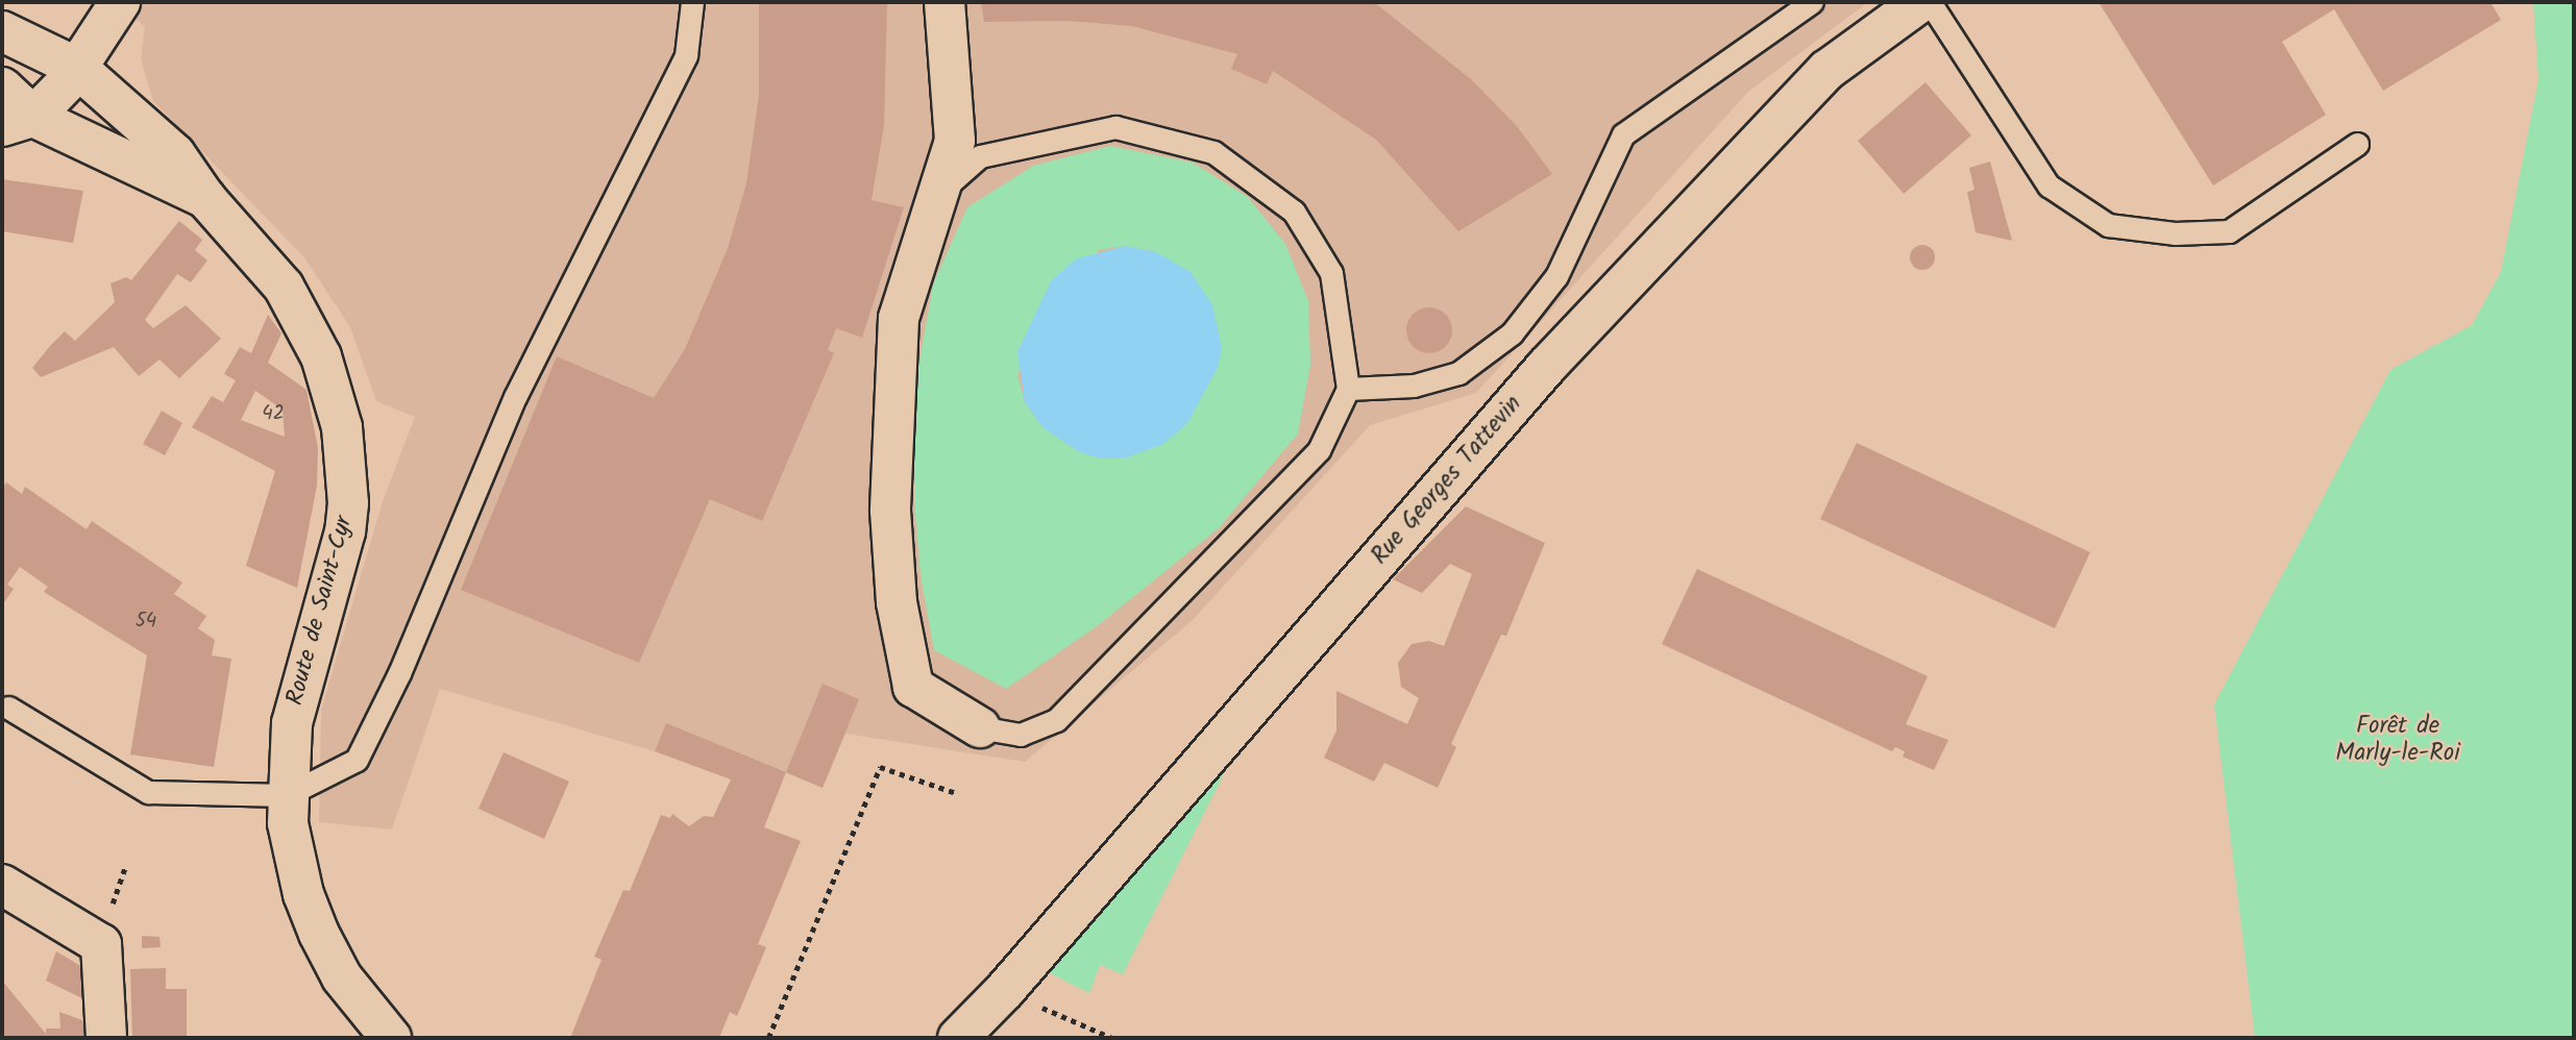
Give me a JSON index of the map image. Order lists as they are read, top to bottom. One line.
{"streets":{"main road":["Rue Georges Tattevin","Route de Saint-Cyr"]},"parks":["Forêt de Marly-le-Roi"],"house_numbers":["42","54"]}
